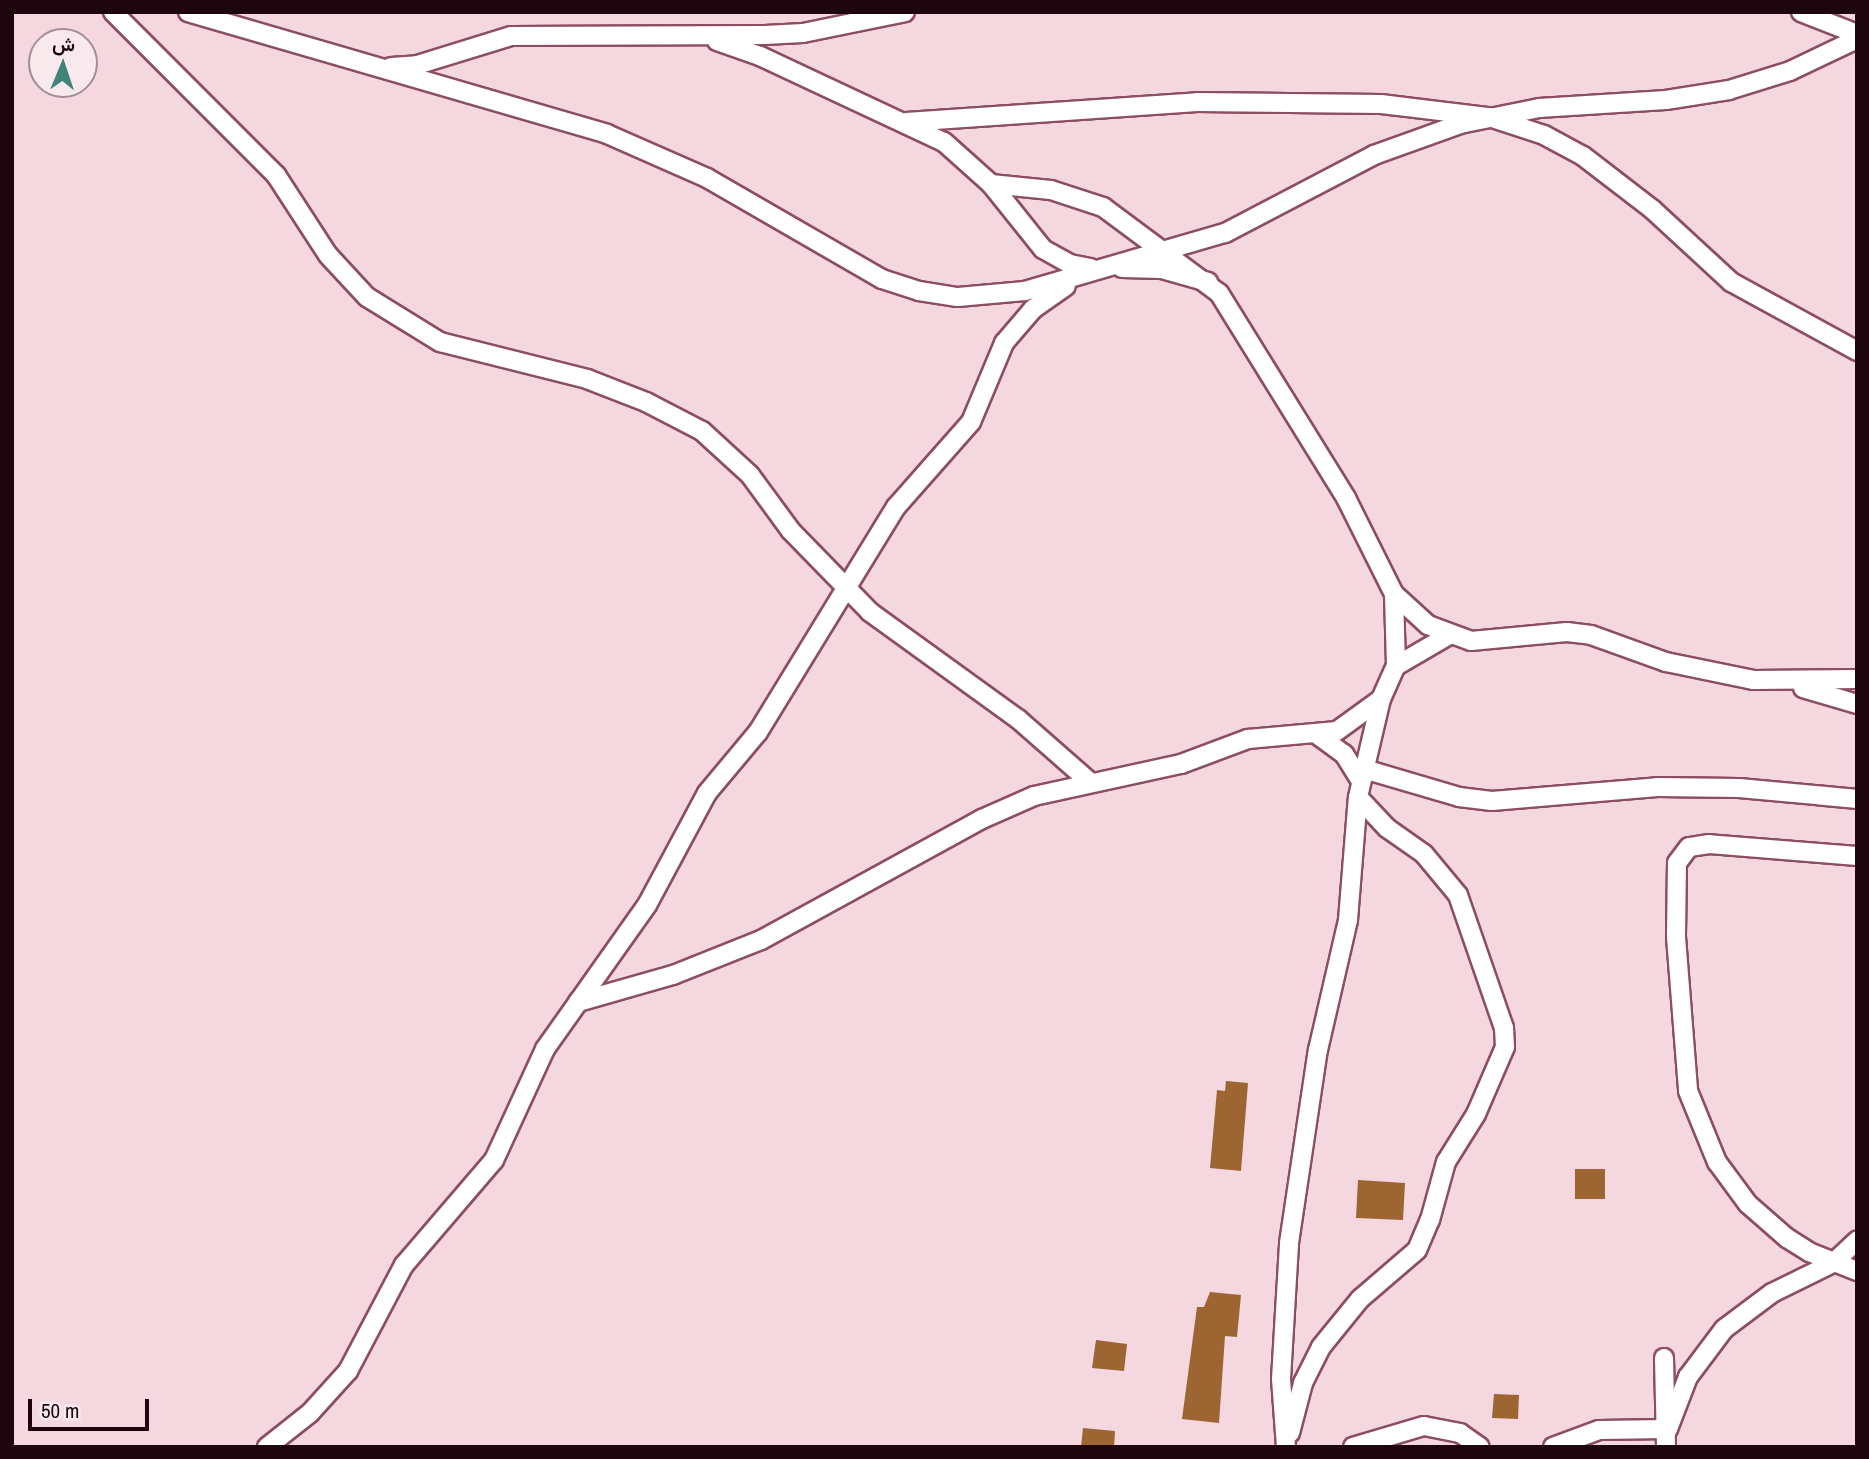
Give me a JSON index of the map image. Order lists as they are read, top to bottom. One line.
{"scale_bar":"50 m","north":"top"}
